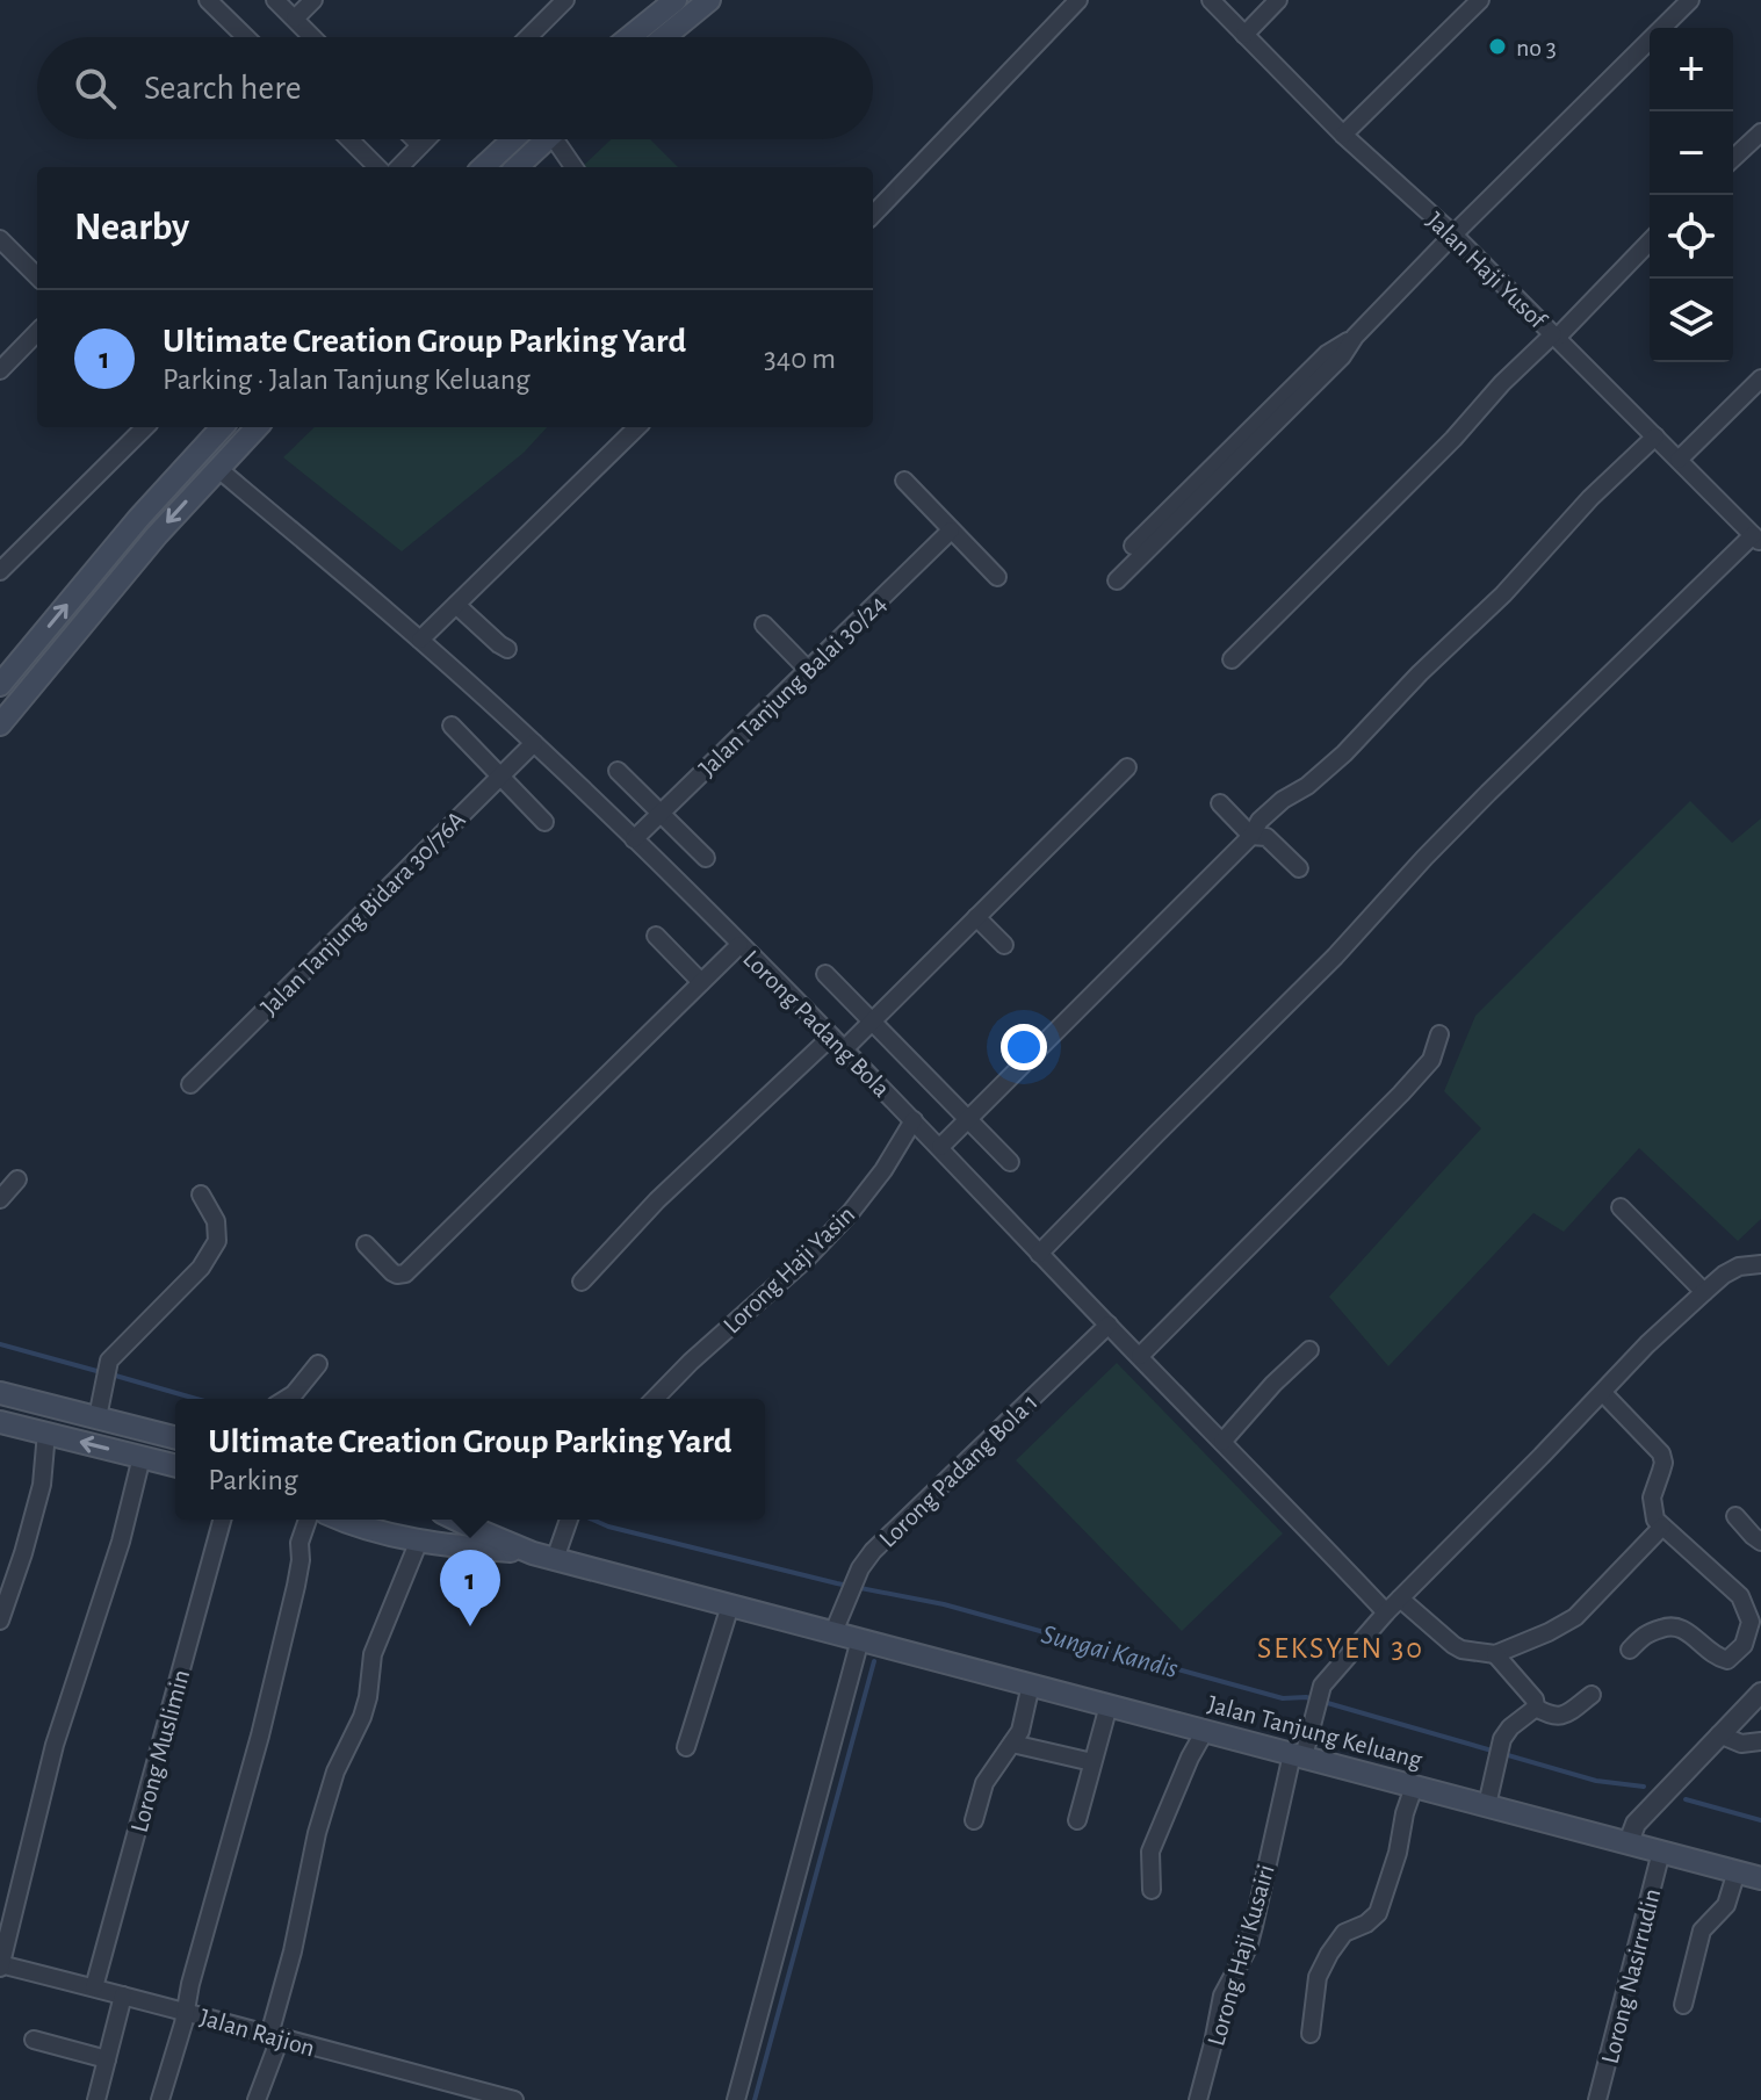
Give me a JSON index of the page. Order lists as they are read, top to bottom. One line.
{"streets":{"main road":["Jalan Tanjung Keluang"],"street":["Jalan Haji Yusof","Jalan Tanjung Balai 30/24","Jalan Tanjung Bidara 30/76A","Lorong Padang Bola","Lorong Haji Yasin","Lorong Padang Bola 1","Lorong Muslimin","Lorong Haji Kusairi","Lorong Nasirrudin","Jalan Rajion"]},"crossings":[["Jalan Tanjung Balai 30/24","Lorong Padang Bola"],["Jalan Tanjung Bidara 30/76A","Lorong Padang Bola"],["Lorong Padang Bola","Lorong Haji Yasin"],["Lorong Padang Bola","Lorong Padang Bola 1"],["Lorong Padang Bola","Lorong Haji Kusairi"],["Lorong Padang Bola 1","Jalan Tanjung Keluang"],["Jalan Tanjung Keluang","Lorong Haji Kusairi"],["Jalan Tanjung Keluang","Lorong Nasirrudin"],["Lorong Muslimin","Jalan Rajion"]],"districts":["SEKSYEN 30"],"water":["Sungai Kandis"],"places":["no 3"],"page":{"map_buttons":["+","−"],"search":"Search here","heading":"Nearby","list":[{"mark":"1","name":"Ultimate Creation Group Parking Yard","note":"Parking · Jalan Tanjung Keluang","value":"340 m"}],"popup":["Ultimate Creation Group Parking Yard","Parking"],"pins":"1"}}
